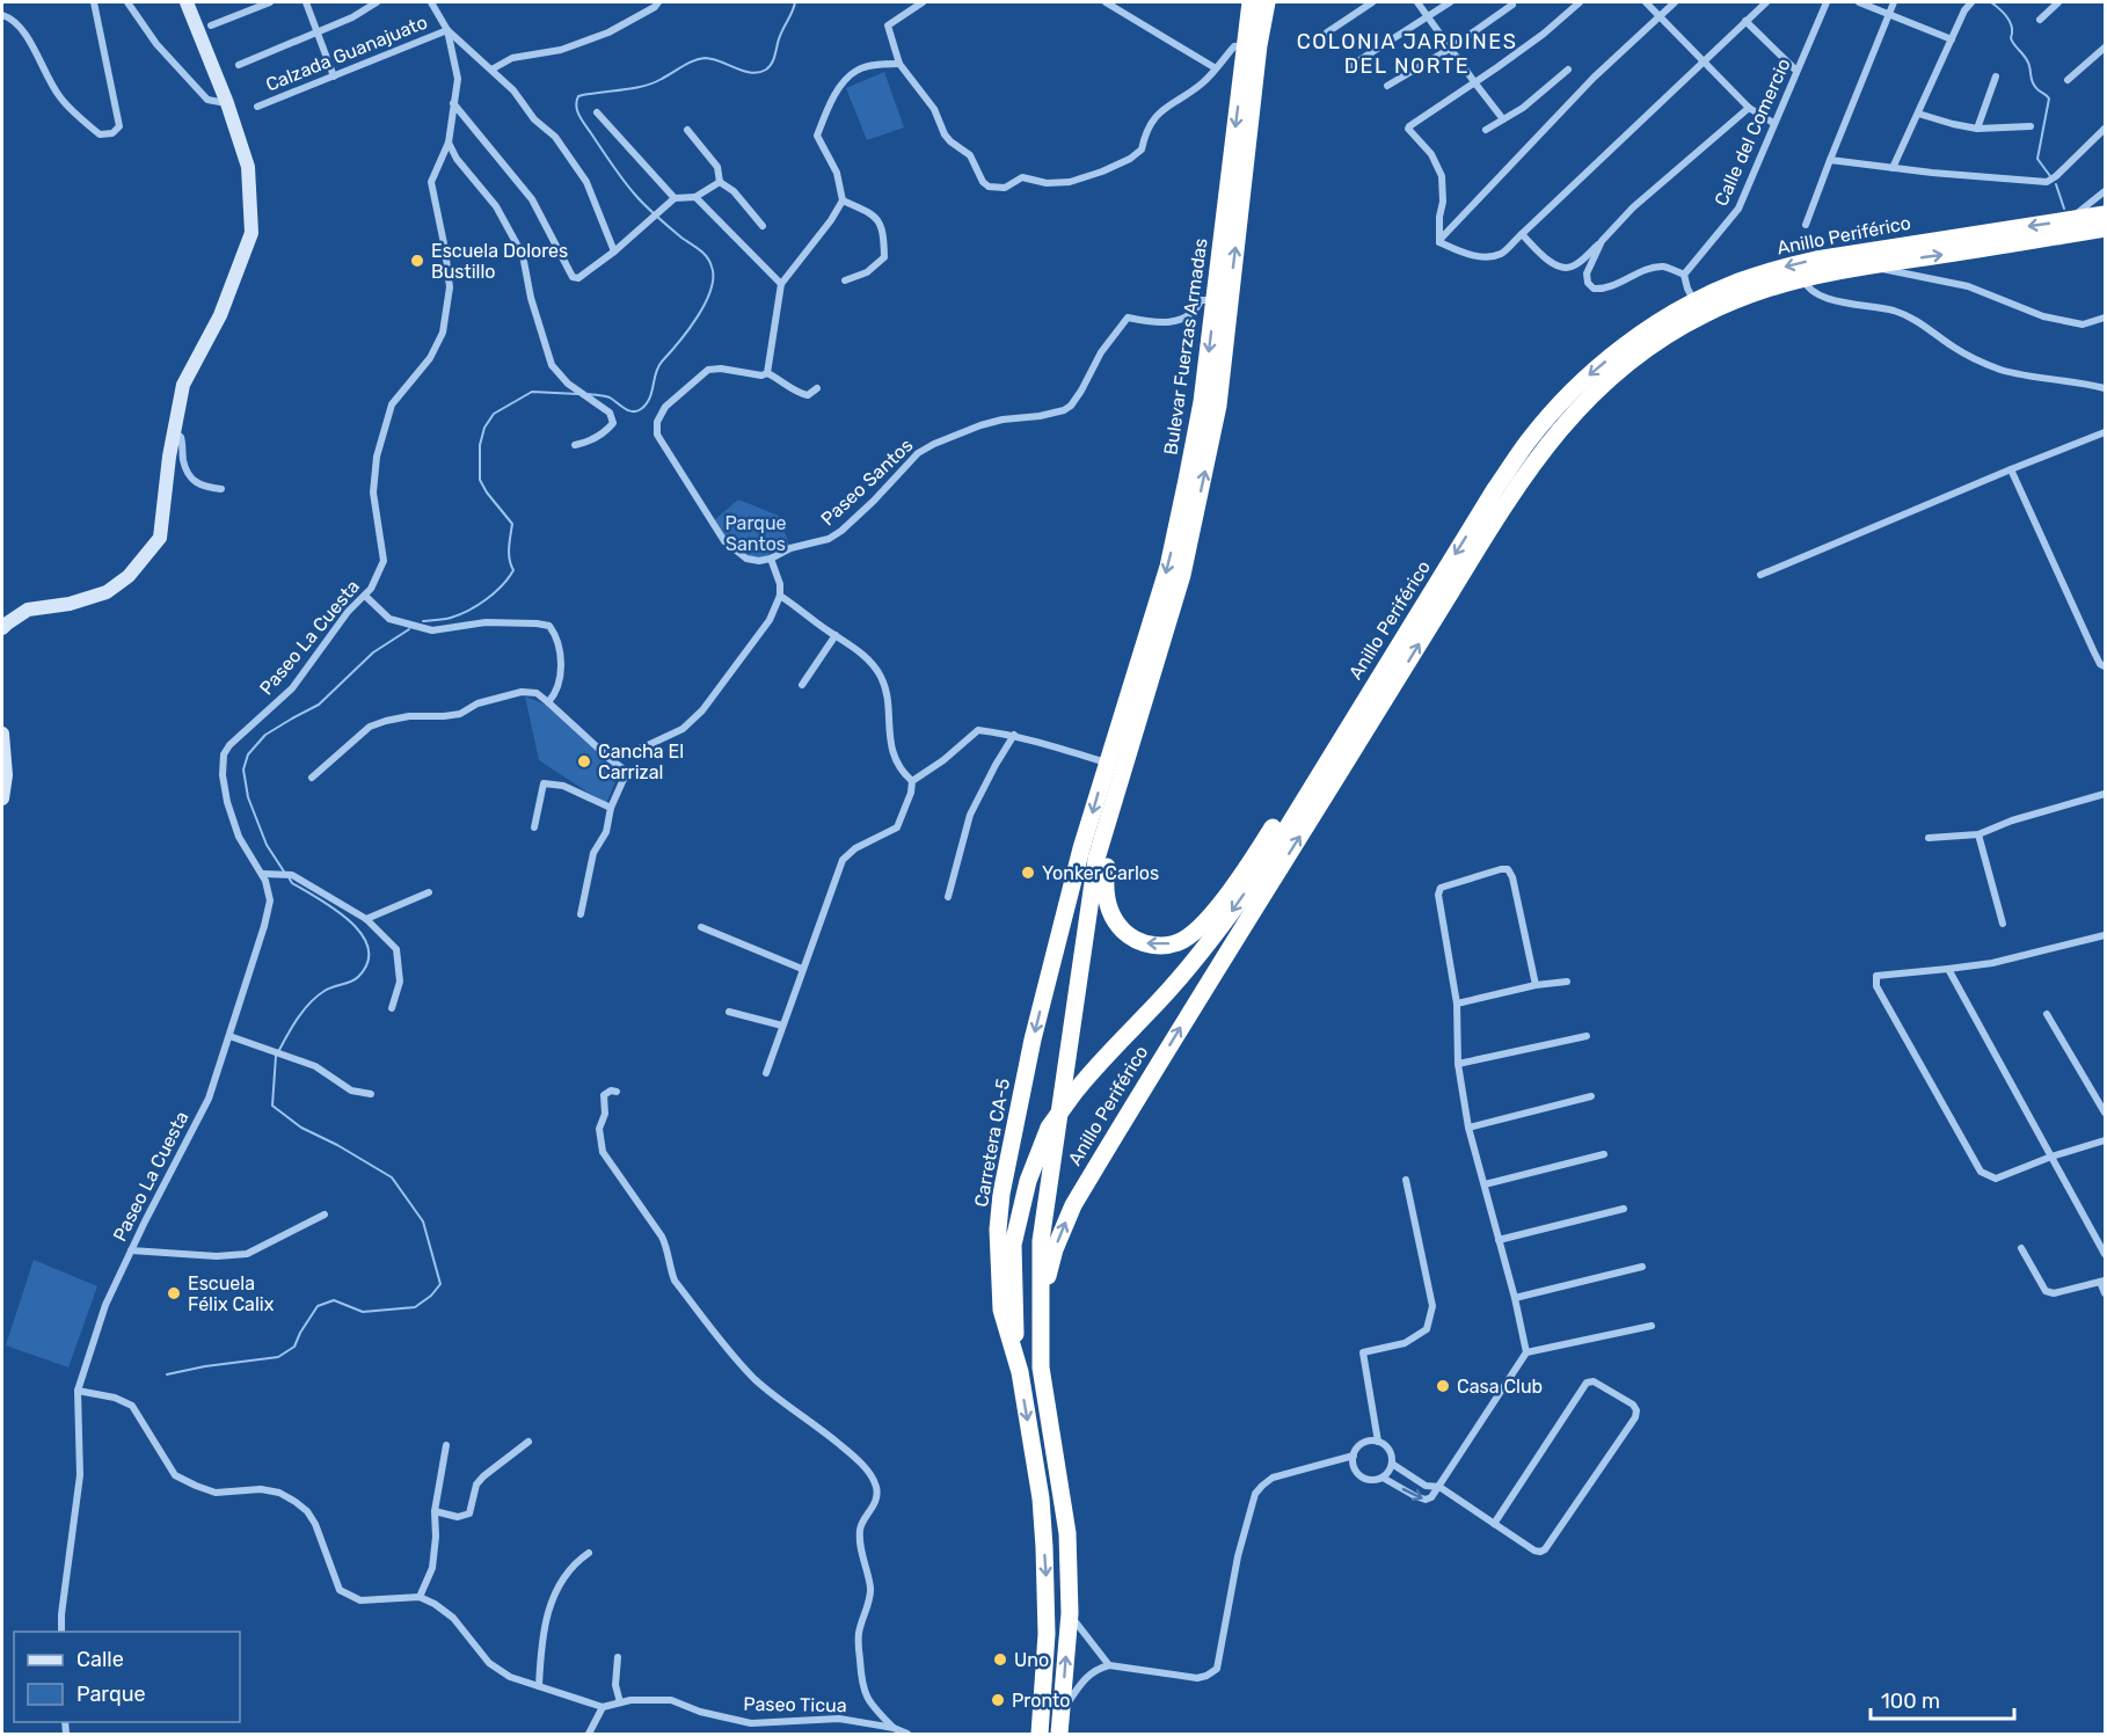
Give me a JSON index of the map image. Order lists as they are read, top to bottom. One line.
{"streets":{"highway":["Anillo Periférico","Bulevar Fuerzas Armadas","Carretera CA-5"],"street":["Calzada Guanajuato","Calle del Comercio","Paseo Santos","Paseo La Cuesta","Paseo Ticua"]},"crossings":[["Calzada Guanajuato","Paseo La Cuesta"],["Anillo Periférico","Carretera CA-5"],["Bulevar Fuerzas Armadas","Paseo Santos"],["Bulevar Fuerzas Armadas","Carretera CA-5"]],"districts":["COLONIA JARDINES DEL NORTE"],"parks":["Parque Santos"],"places":["Escuela Dolores Bustillo","Cancha El Carrizal","Yonker Carlos","Escuela Félix Calix","Casa Club","Uno","Pronto"],"legend":["Calle","Parque"],"scale_bar":"100 m"}
